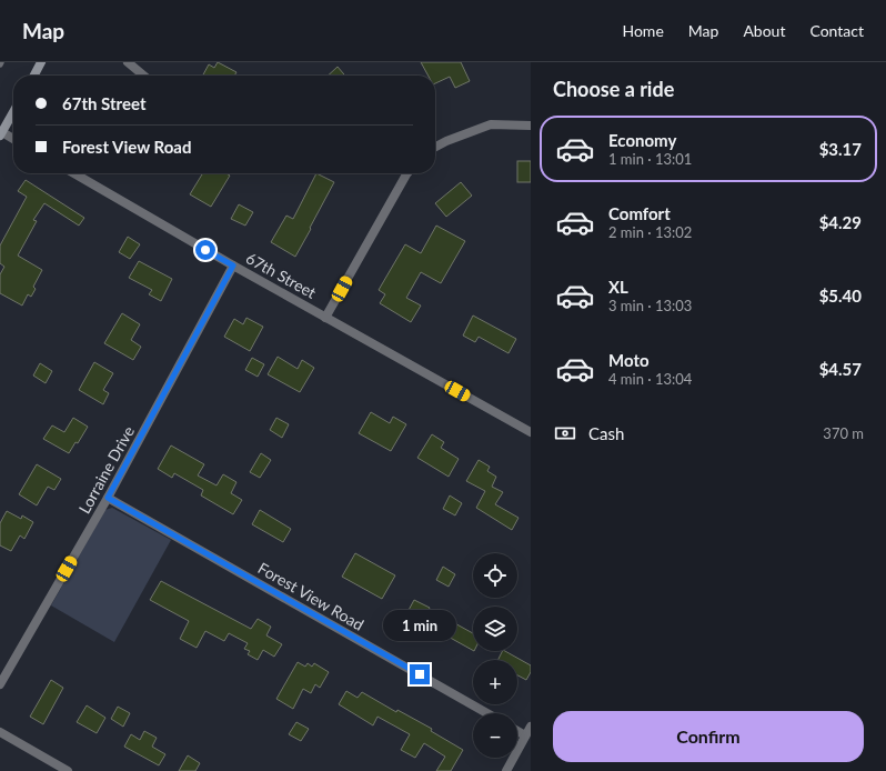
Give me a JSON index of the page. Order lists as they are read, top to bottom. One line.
{"streets":{"street":["67th Street","Lorraine Drive","Forest View Road"]},"crossings":[["67th Street","Lorraine Drive"],["Lorraine Drive","Forest View Road"]],"page":{"header":"Map","nav":["Home","Map","About","Contact"],"heading":"Choose a ride","banner":["67th Street","Forest View Road"],"list":[{"name":"Economy","note":"1 min · 13:01","value":"$3.17"},{"name":"Comfort","note":"2 min · 13:02","value":"$4.29"},{"name":"XL","note":"3 min · 13:03","value":"$5.40"},{"name":"Moto","note":"4 min · 13:04","value":"$4.57"}],"pay":["Cash","370 m"],"map_buttons":["+","−"],"bubble":"1 min","buttons":"Confirm"}}
